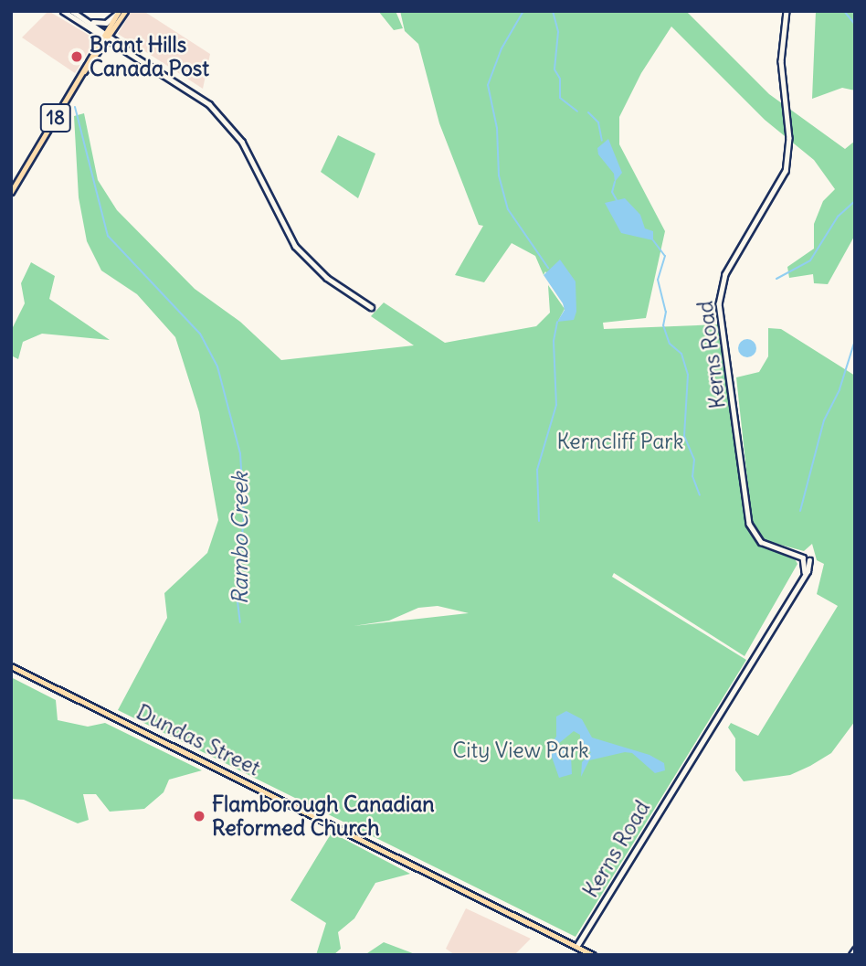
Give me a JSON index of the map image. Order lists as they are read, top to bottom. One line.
{"streets":{"main road":["18","Dundas Street"],"street":["Kerns Road"]},"crossings":[["Kerns Road","Dundas Street"]],"water":["Rambo Creek"],"parks":["Kerncliff Park","City View Park"],"places":["Brant Hills Canada Post","Flamborough Canadian Reformed Church"]}
